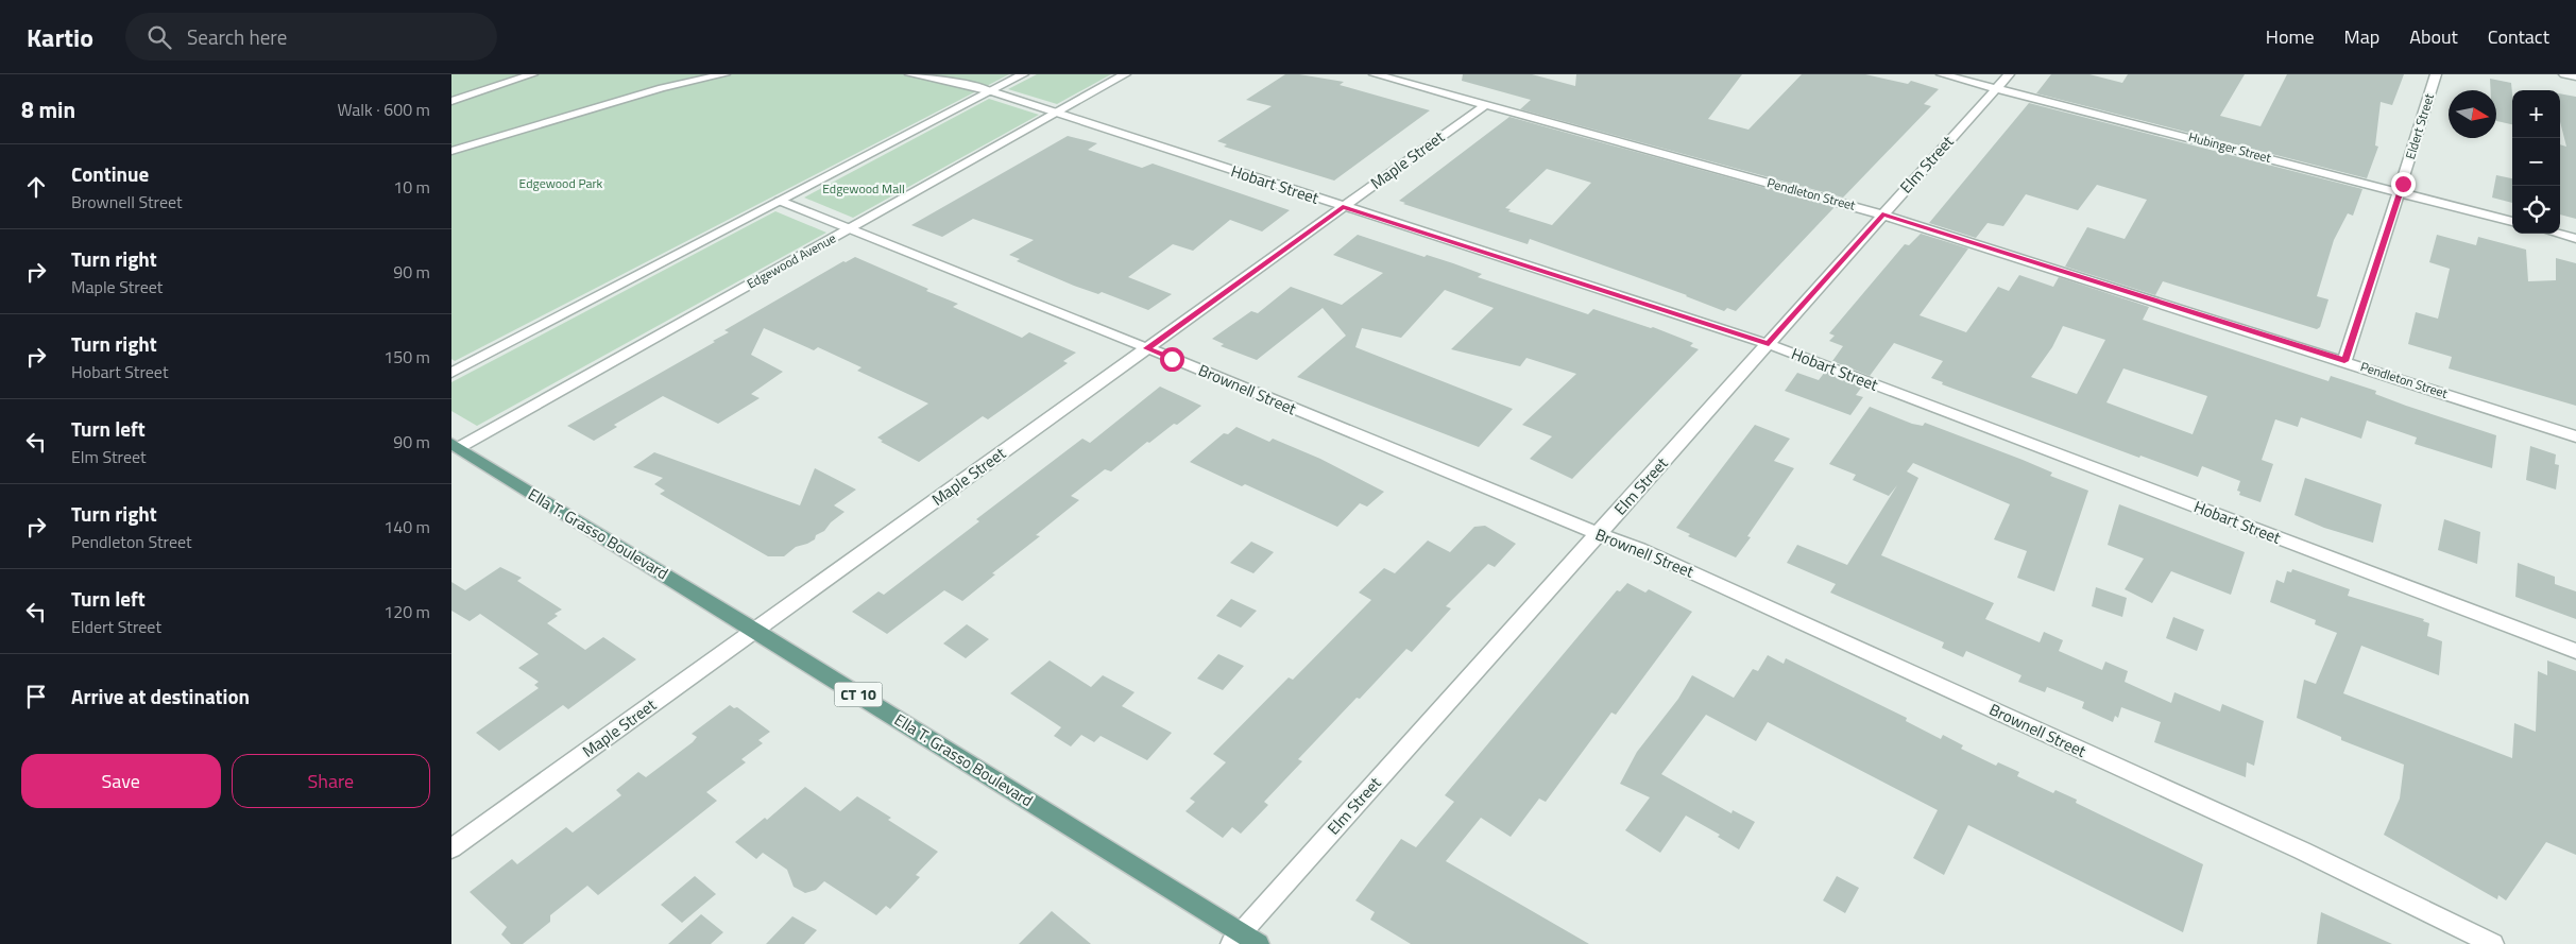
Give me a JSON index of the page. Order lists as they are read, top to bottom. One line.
{"streets":{"main road":["Ella T. Grasso Boulevard","CT 10"],"street":["Eldert Street","Hubinger Street","Maple Street","Elm Street","Hobart Street","Pendleton Street","Edgewood Avenue","Brownell Street"]},"crossings":[["Eldert Street","Hubinger Street"],["Eldert Street","Pendleton Street"],["Hubinger Street","Elm Street"],["Maple Street","Hobart Street"],["Maple Street","Pendleton Street"],["Maple Street","Brownell Street"],["Maple Street","Ella T. Grasso Boulevard"],["Elm Street","Hobart Street"],["Elm Street","Pendleton Street"],["Elm Street","Brownell Street"],["Elm Street","Ella T. Grasso Boulevard"],["Hobart Street","Edgewood Avenue"],["Edgewood Avenue","Brownell Street"],["Edgewood Avenue","Ella T. Grasso Boulevard"]],"parks":["Edgewood Park","Edgewood Mall"],"north":"right","page":{"header":"Kartio","search":"Search here","nav":["Home","Map","About","Contact"],"heading":["8 min","Walk · 600 m"],"map_buttons":["+","−"],"list":[["Continue","Brownell Street","10 m"],["Turn right","Maple Street","90 m"],["Turn right","Hobart Street","150 m"],["Turn left","Elm Street","90 m"],["Turn right","Pendleton Street","140 m"],["Turn left","Eldert Street","120 m"],"Arrive at destination"],"buttons":["Save","Share"]}}
